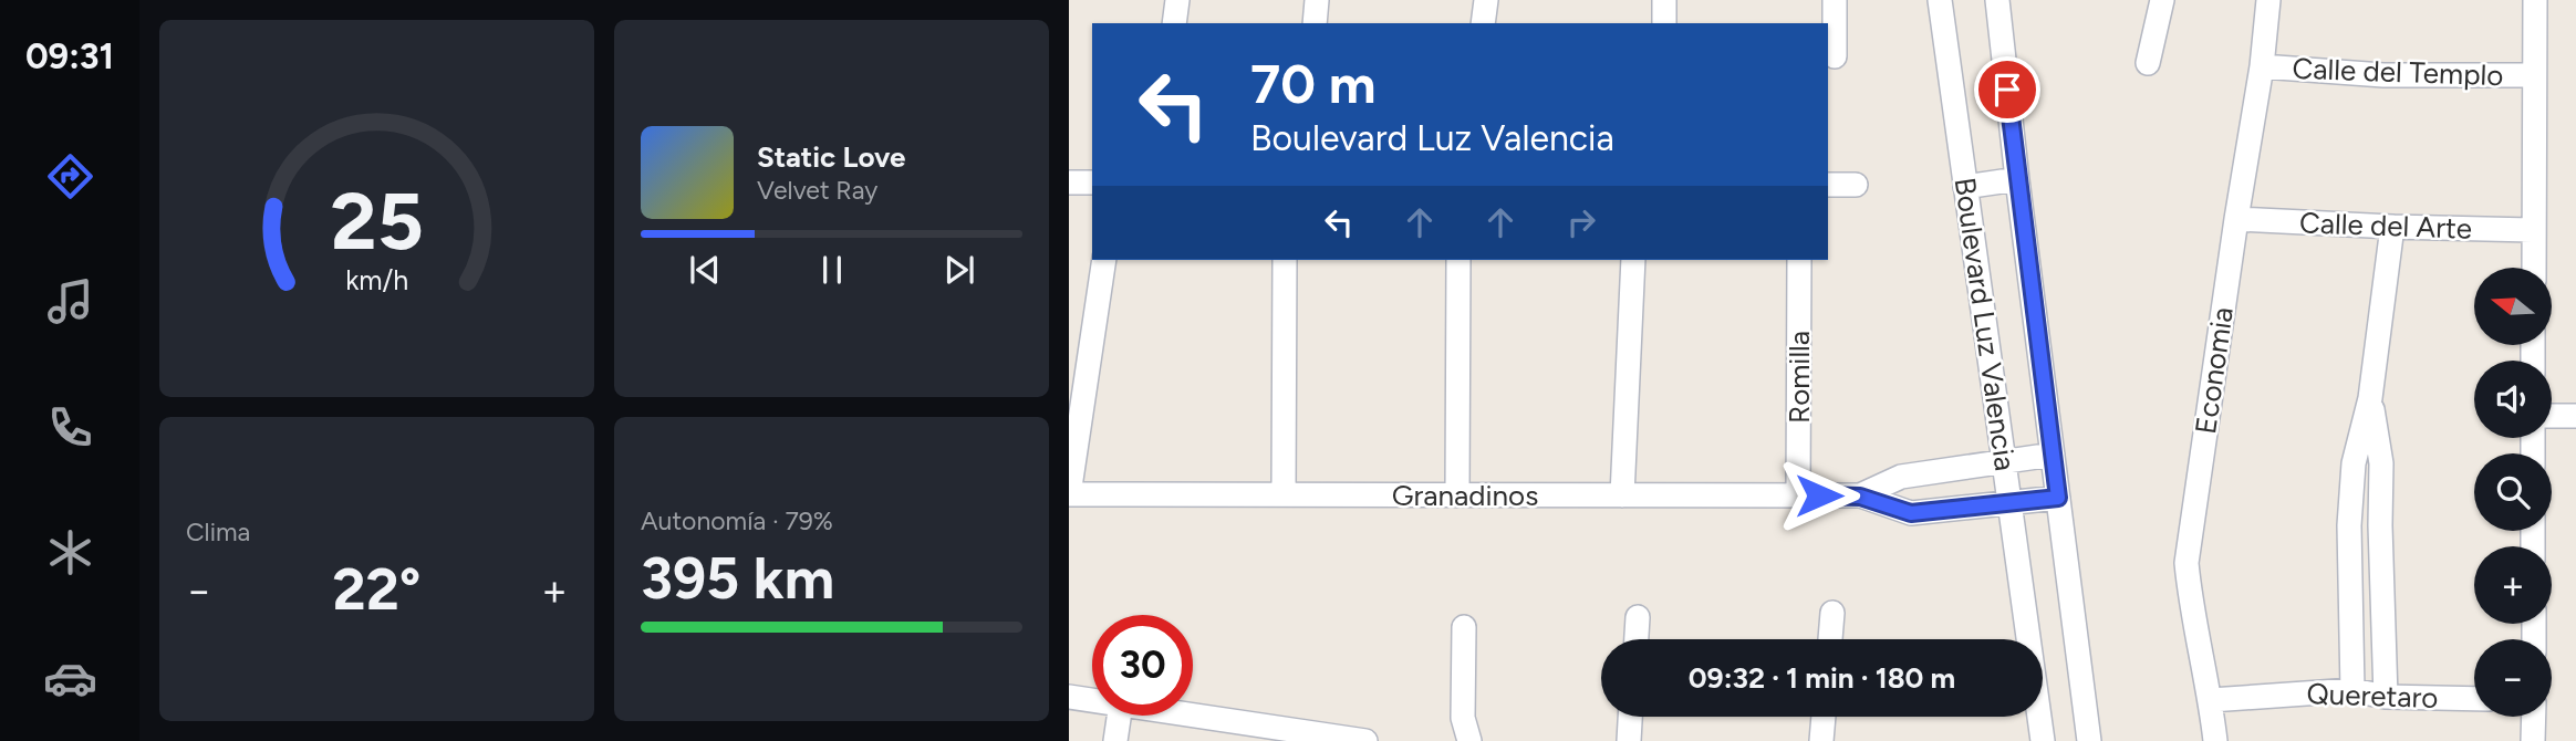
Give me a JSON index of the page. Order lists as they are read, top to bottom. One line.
{"streets":{"street":["Calle del Templo","Calle del Arte","Boulevard Luz Valencia","Economia","Romilla","Granadinos","Queretaro"]},"crossings":[["Calle del Templo","Economia"],["Calle del Arte","Economia"],["Boulevard Luz Valencia","Granadinos"],["Economia","Queretaro"],["Romilla","Granadinos"]],"north":"left","page":{"tabs":"09:31","turn":["70 m","Boulevard Luz Valencia"],"song":["Static Love","Velvet Ray"],"map_buttons":["+","−"],"tile":["Clima",["Autonomía · 79%","395 km"]],"heat":["−","22°","+"],"limit":"30","trip":"09:32 · 1 min · 180 m","gauge":["25","km/h"]}}
